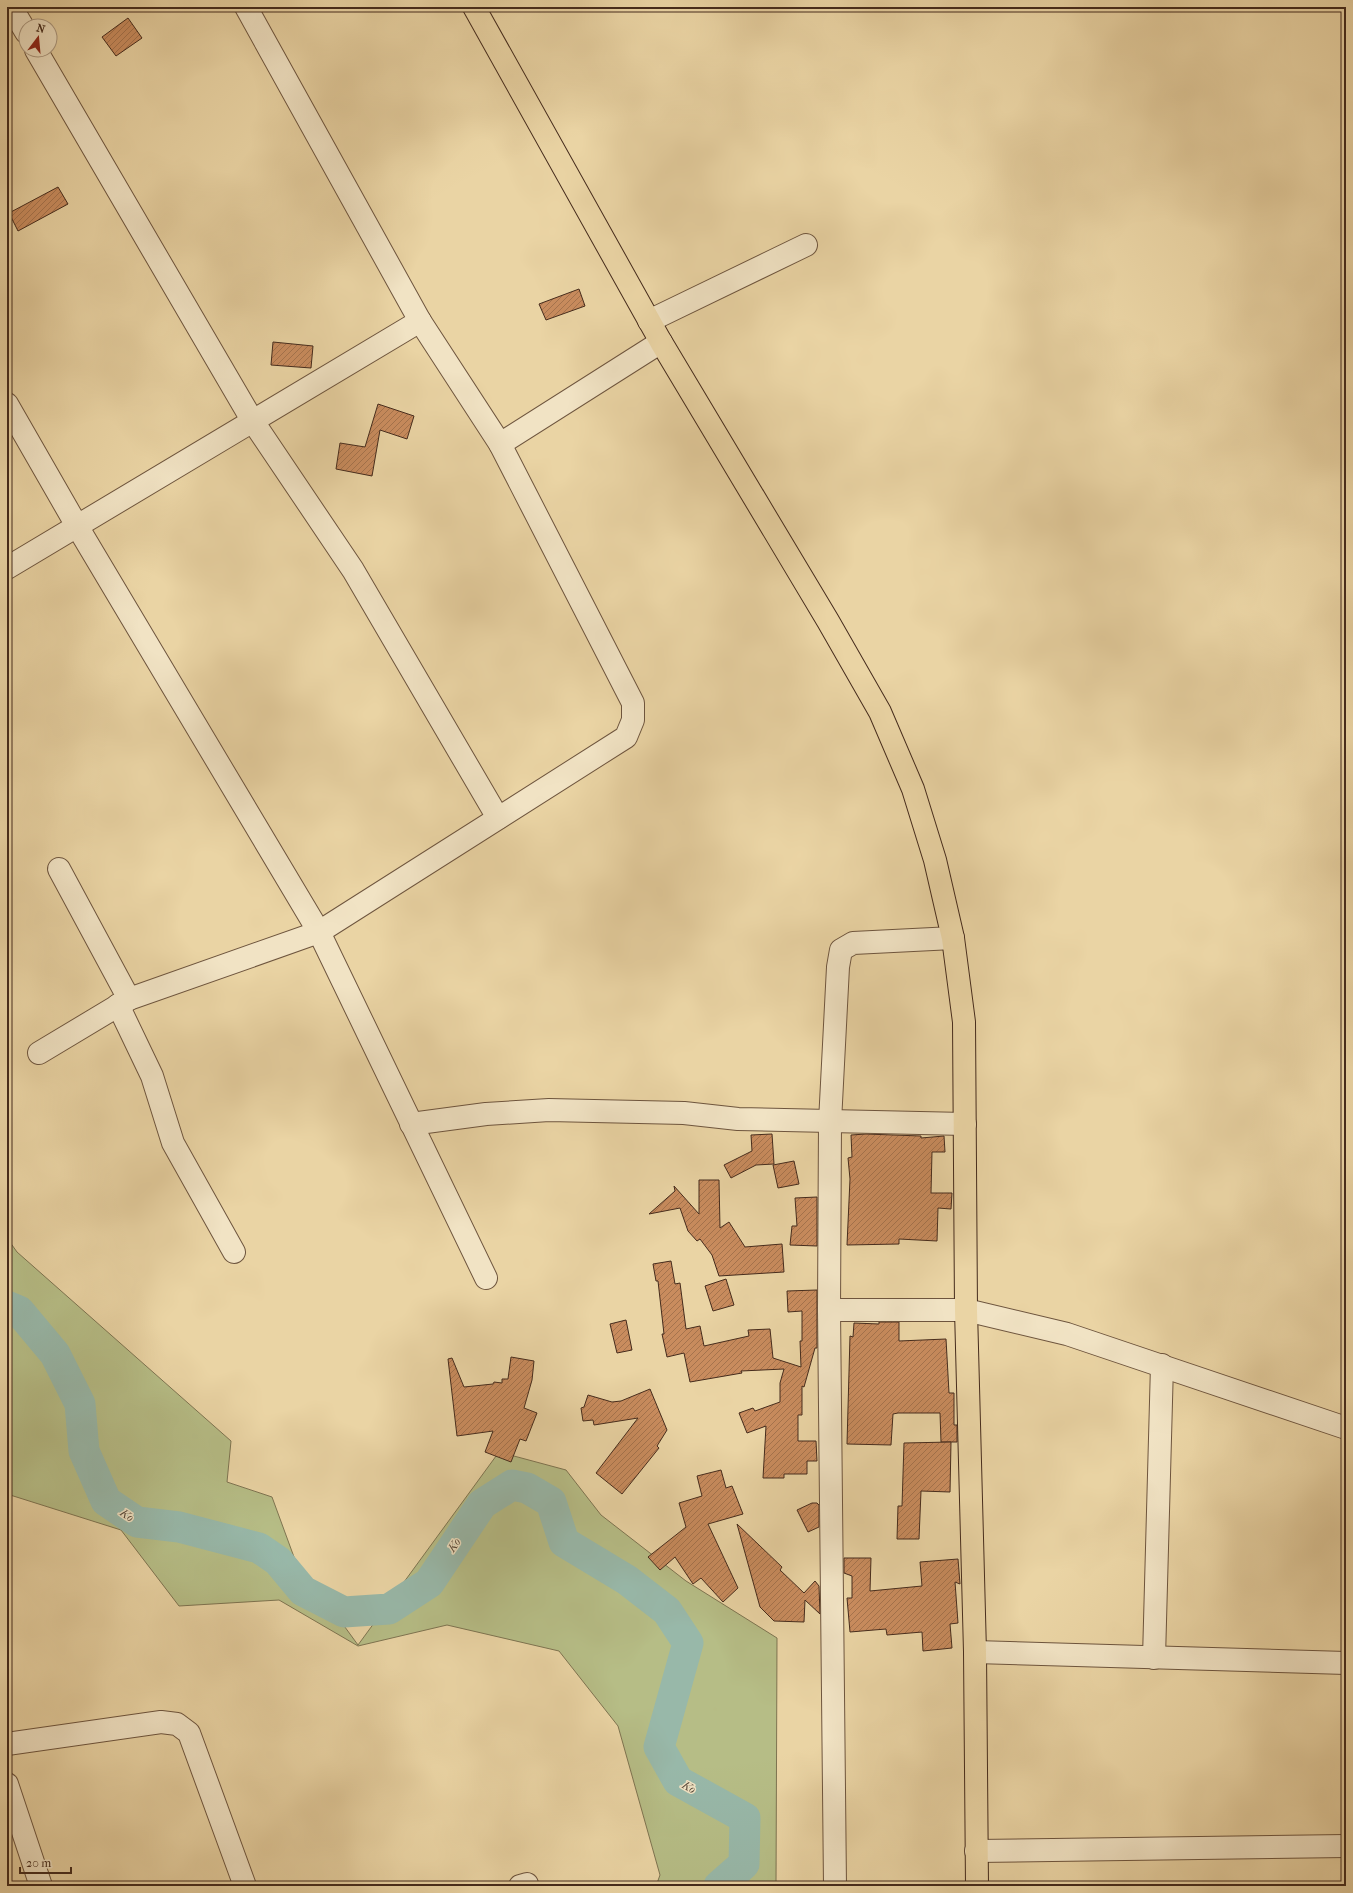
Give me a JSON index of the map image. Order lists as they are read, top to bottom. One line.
{"water":["Ko"],"scale_bar":"20 m","north":"top"}
